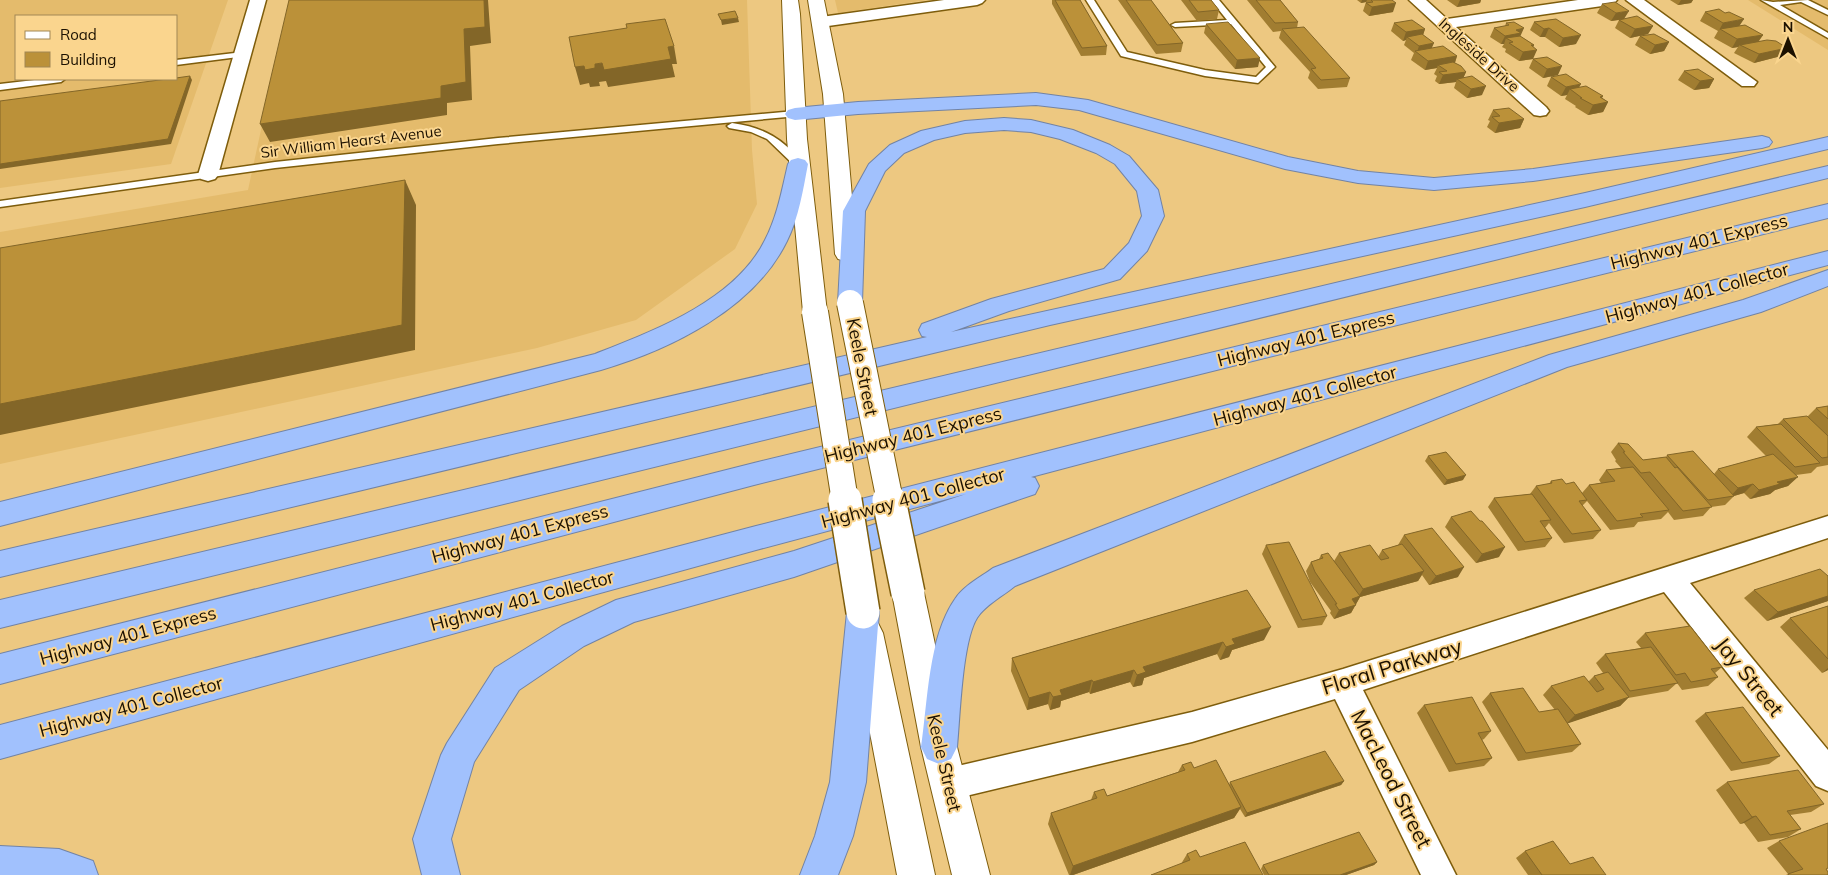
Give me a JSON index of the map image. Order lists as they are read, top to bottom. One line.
{"streets":{"highway":["Highway 401 Express","Highway 401 Collector"],"main road":["Keele Street"],"street":["Ingleside Drive","Floral Parkway","Jay Street","MacLeod Street"],"lane":["Sir William Hearst Avenue"]},"crossings":[["Sir William Hearst Avenue","Keele Street"],["Keele Street","Floral Parkway"],["Floral Parkway","Jay Street"],["Floral Parkway","MacLeod Street"]],"legend":["Road","Building"],"north":"top"}
